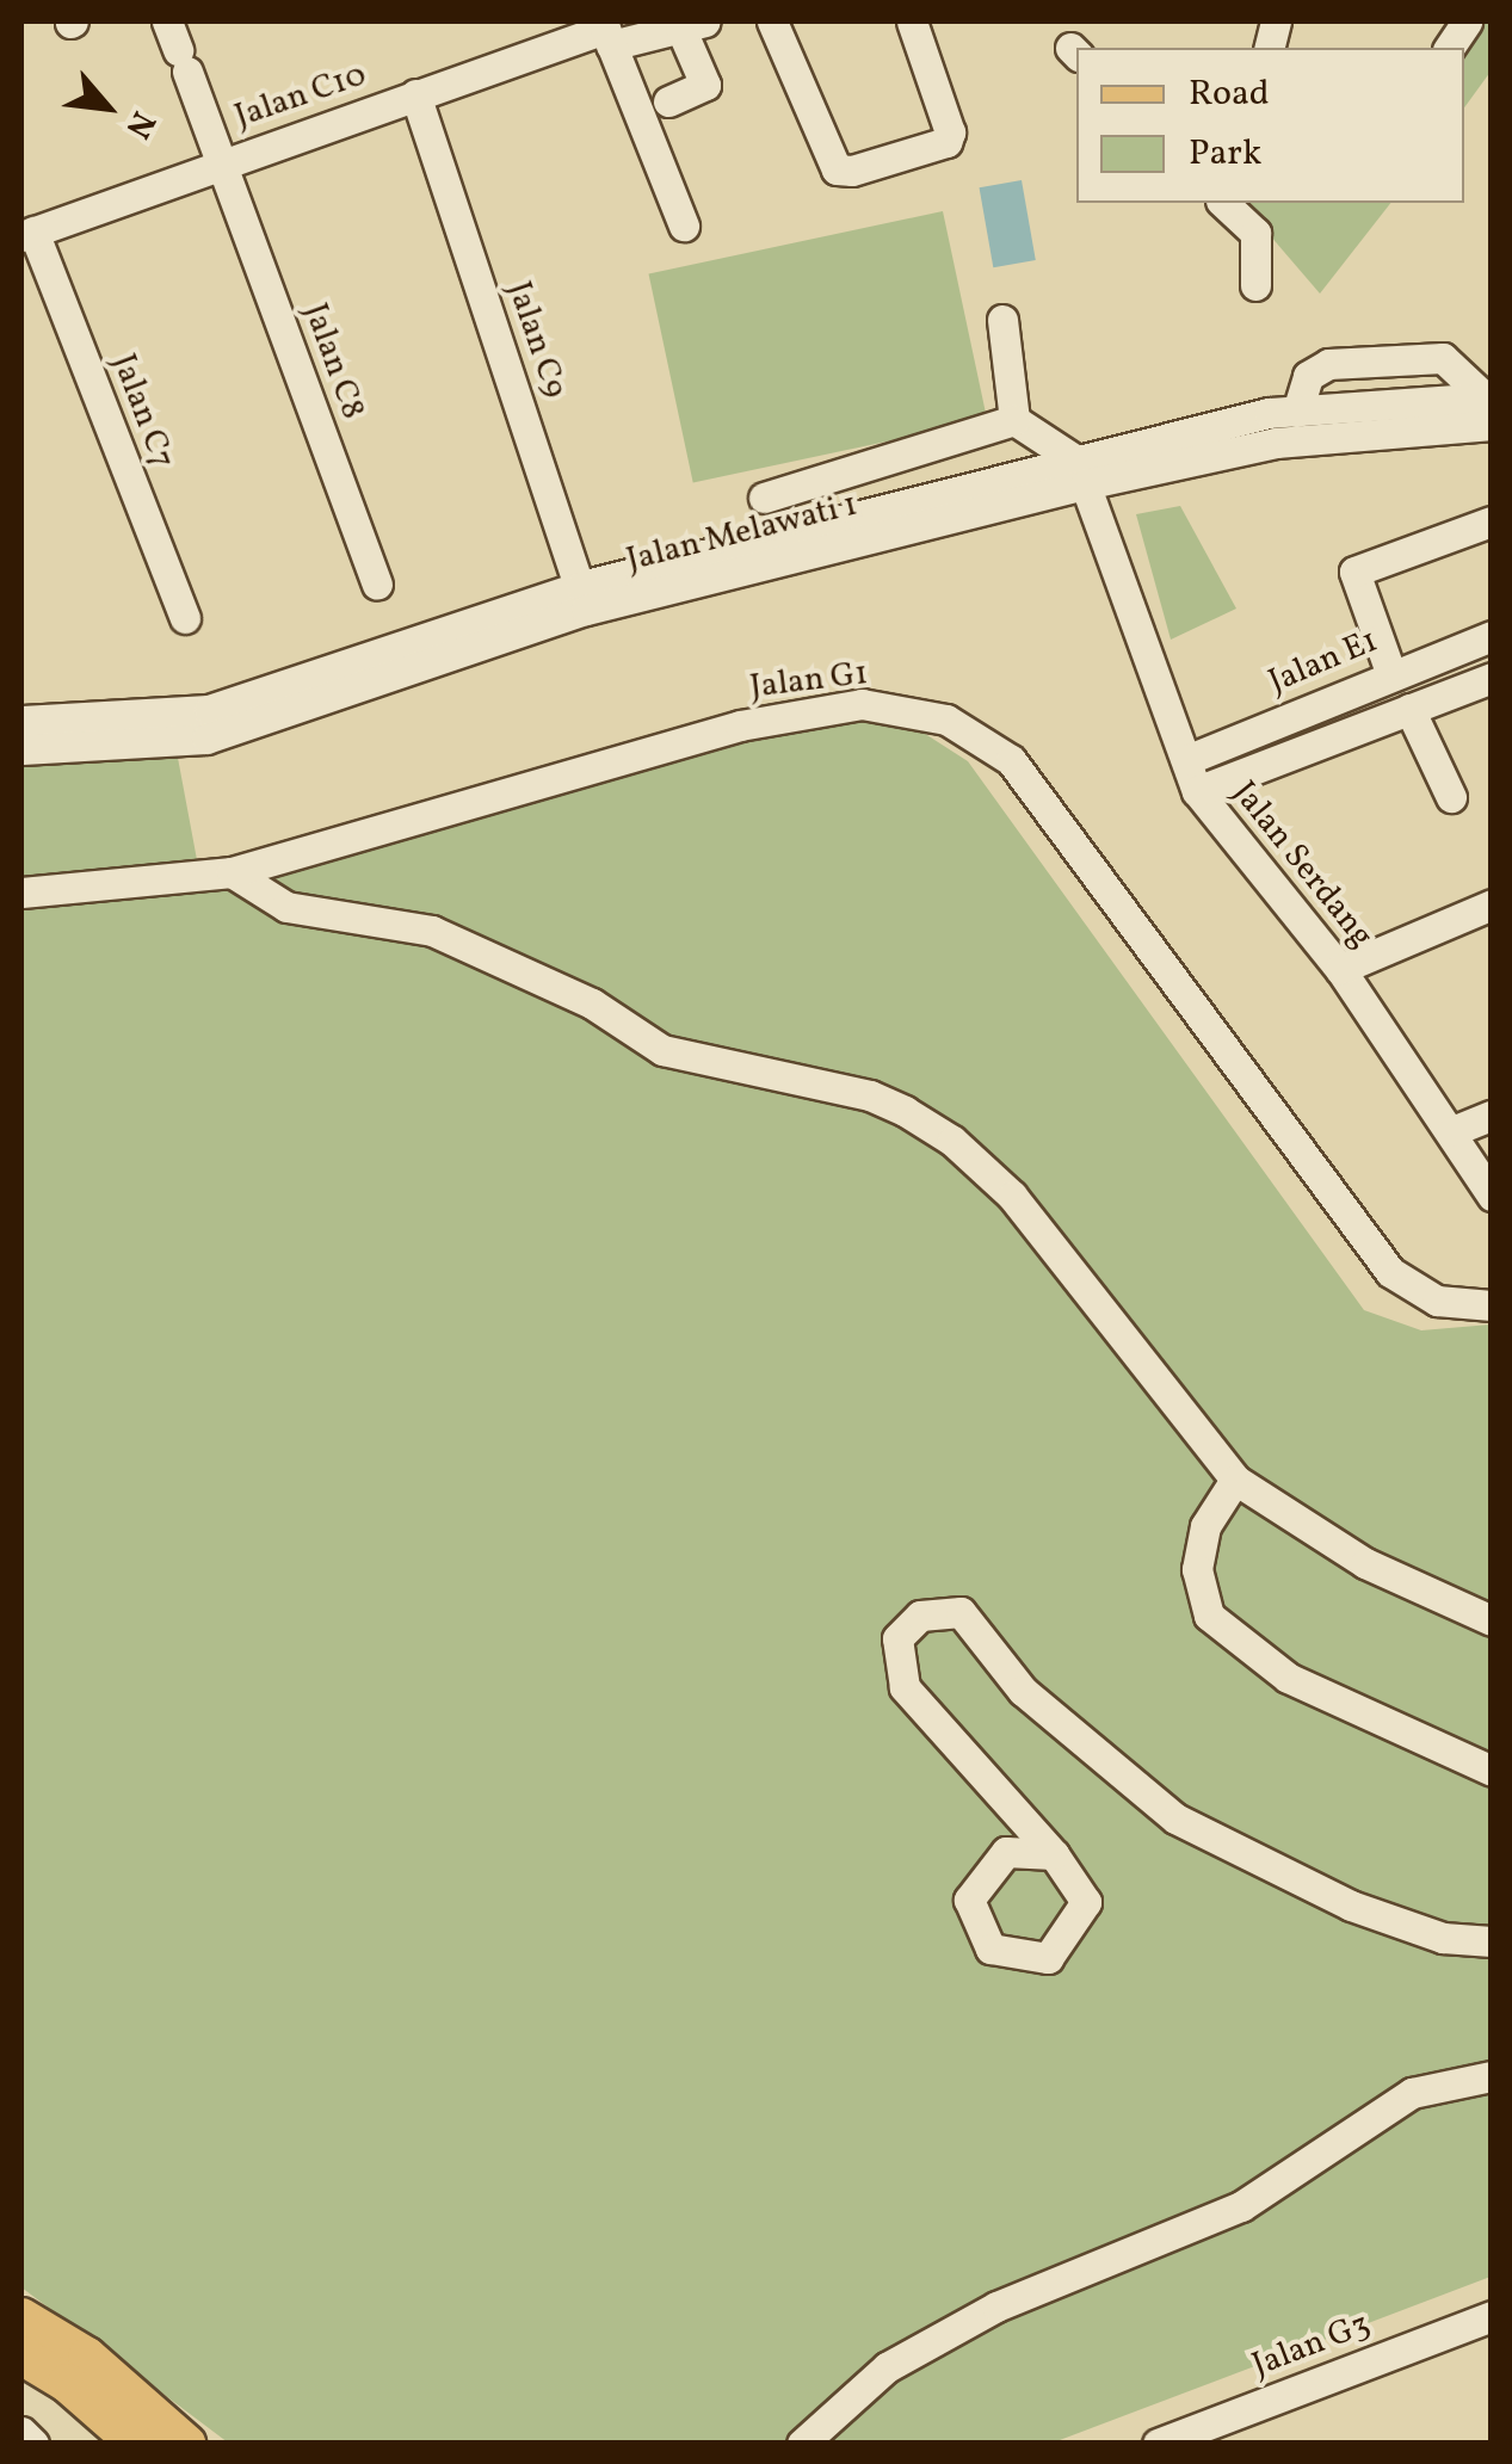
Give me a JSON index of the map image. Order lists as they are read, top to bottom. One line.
{"streets":{"street":["Jalan C10","Jalan C9","Jalan C8","Jalan C7","Jalan E1","Jalan G1","Jalan Serdang","Jalan G3"]},"crossings":[["Jalan C10","Jalan C9"],["Jalan C10","Jalan C8"],["Jalan C10","Jalan C7"],["Jalan E1","Jalan Serdang"]],"legend":["Road","Park"],"north":"bottom right"}
